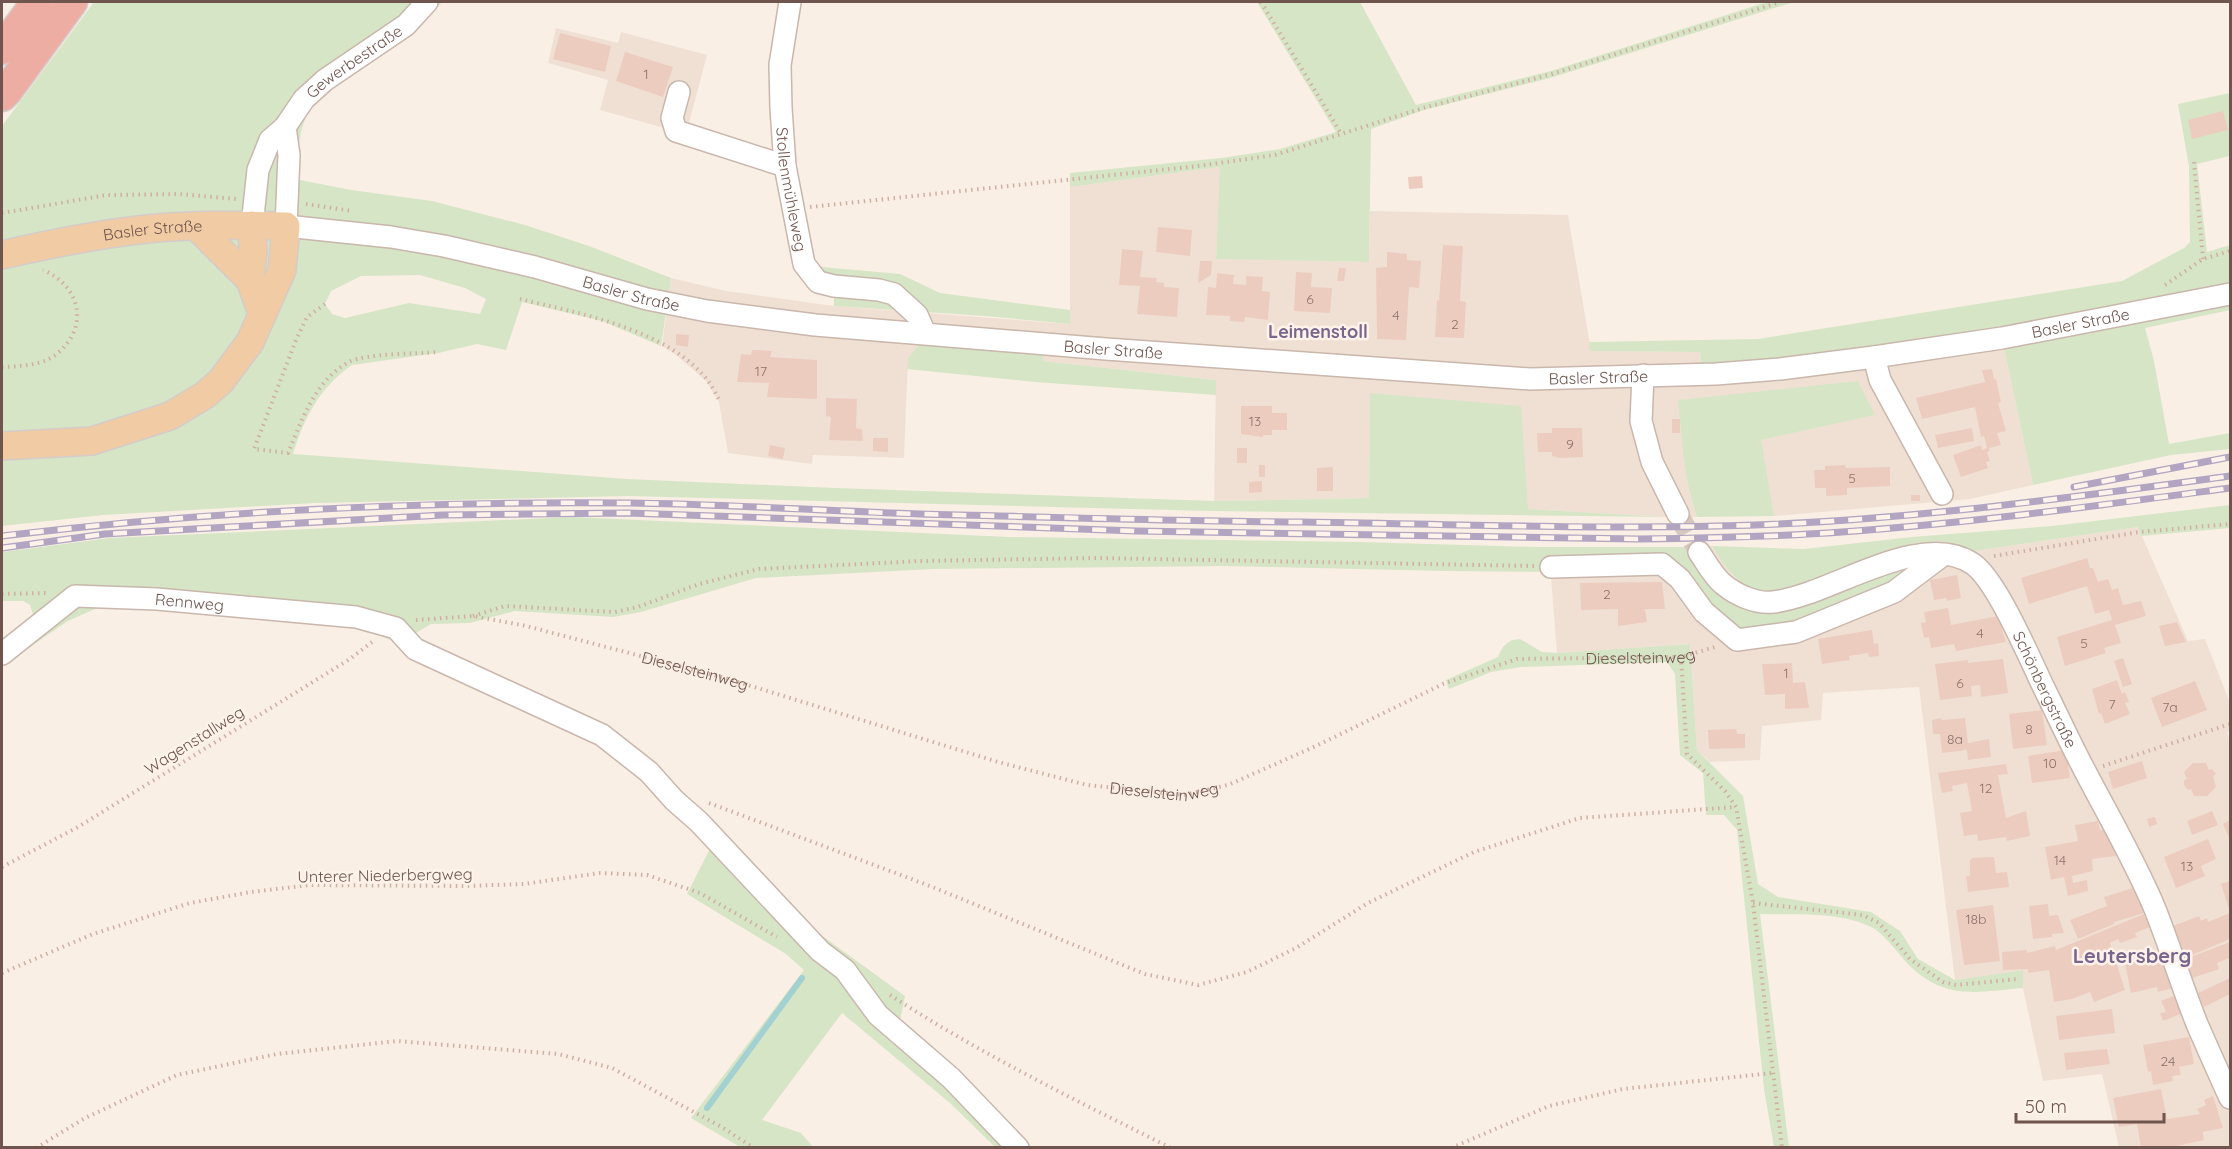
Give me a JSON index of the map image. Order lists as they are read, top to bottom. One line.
{"streets":{"main road":["Basler Straße"],"street":["Gewerbestraße","Stollenmühleweg","Rennweg","Schönbergstraße"],"path":["Dieselsteinweg","Wagenstallweg","Unterer Niederbergweg"]},"crossings":[["Gewerbestraße","Basler Straße"],["Stollenmühleweg","Basler Straße"],["Rennweg","Wagenstallweg"],["Dieselsteinweg","Wagenstallweg"]],"districts":["Leimenstoll","Leutersberg"],"house_numbers":["1","6","4","2","17","13","9","5","2","4","5","1","6","7","7a","8","8a","10","12","14","13","18b","24"],"scale_bar":"50 m"}
